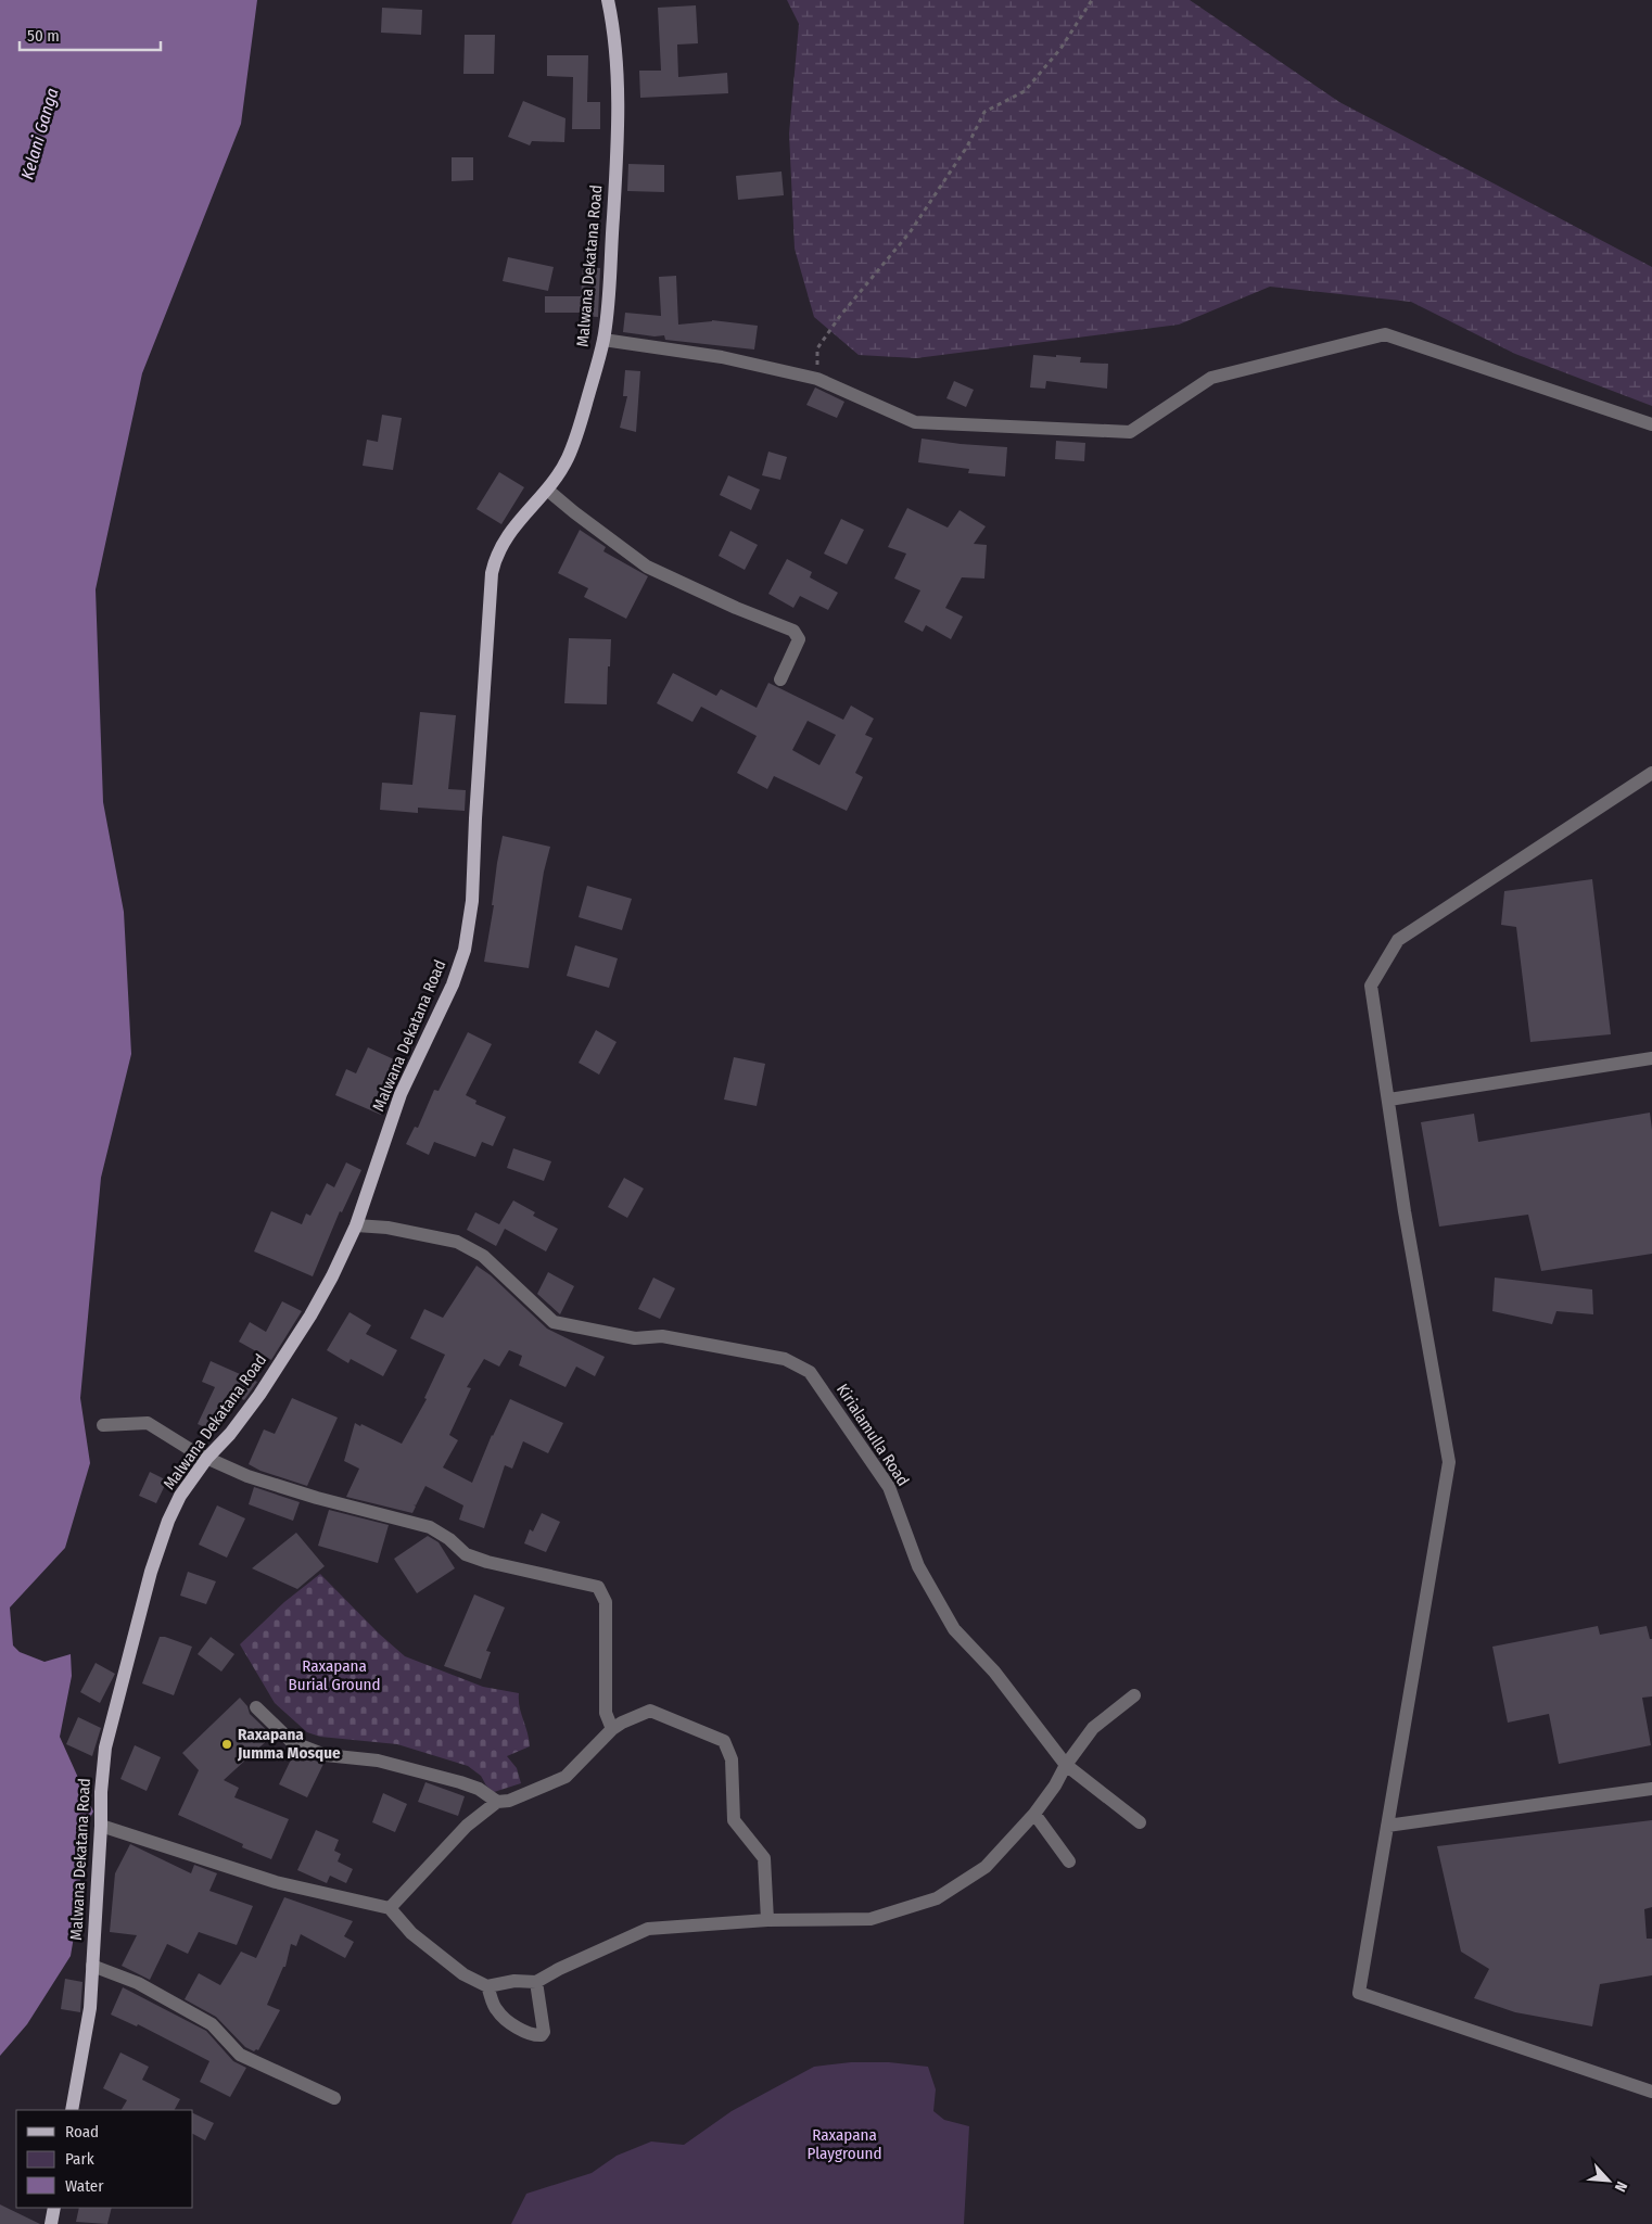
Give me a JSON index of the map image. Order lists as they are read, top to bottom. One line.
{"streets":{"main road":["Malwana Dekatana Road"],"street":["Kirialamulla Road"]},"crossings":[["Malwana Dekatana Road","Kirialamulla Road"]],"water":["Kelani Ganga"],"parks":["Raxapana Burial Ground","Raxapana Playground"],"places":["Raxapana Jumma Mosque"],"legend":["Road","Park","Water"],"scale_bar":"50 m","north":"bottom right"}
